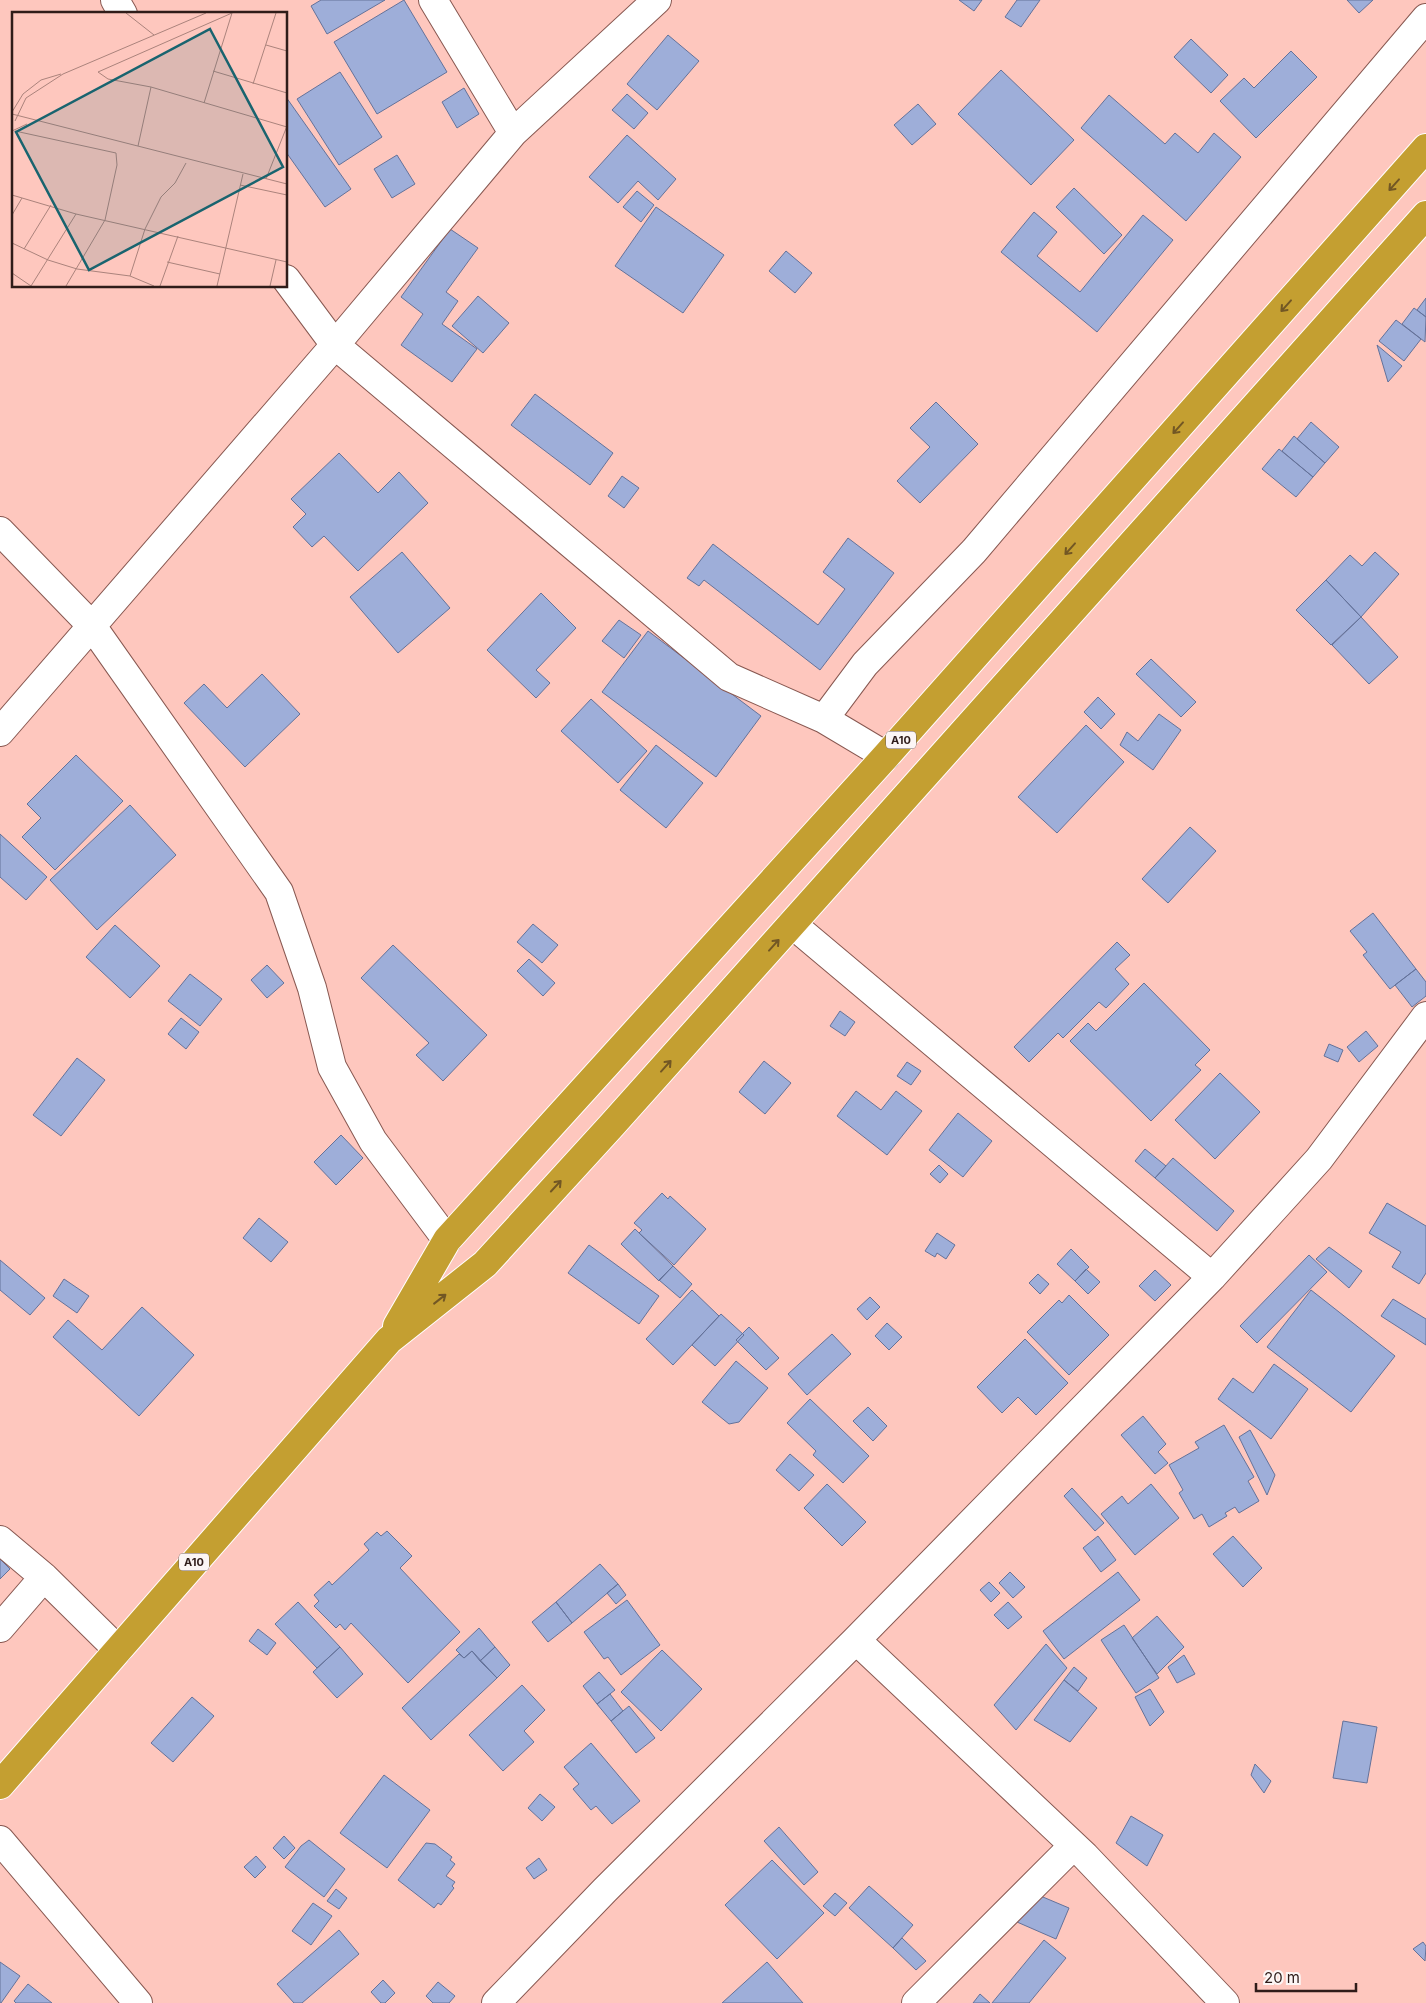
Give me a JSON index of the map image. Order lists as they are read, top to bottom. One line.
{"streets":{"highway":["A10"]},"scale_bar":"20 m"}
